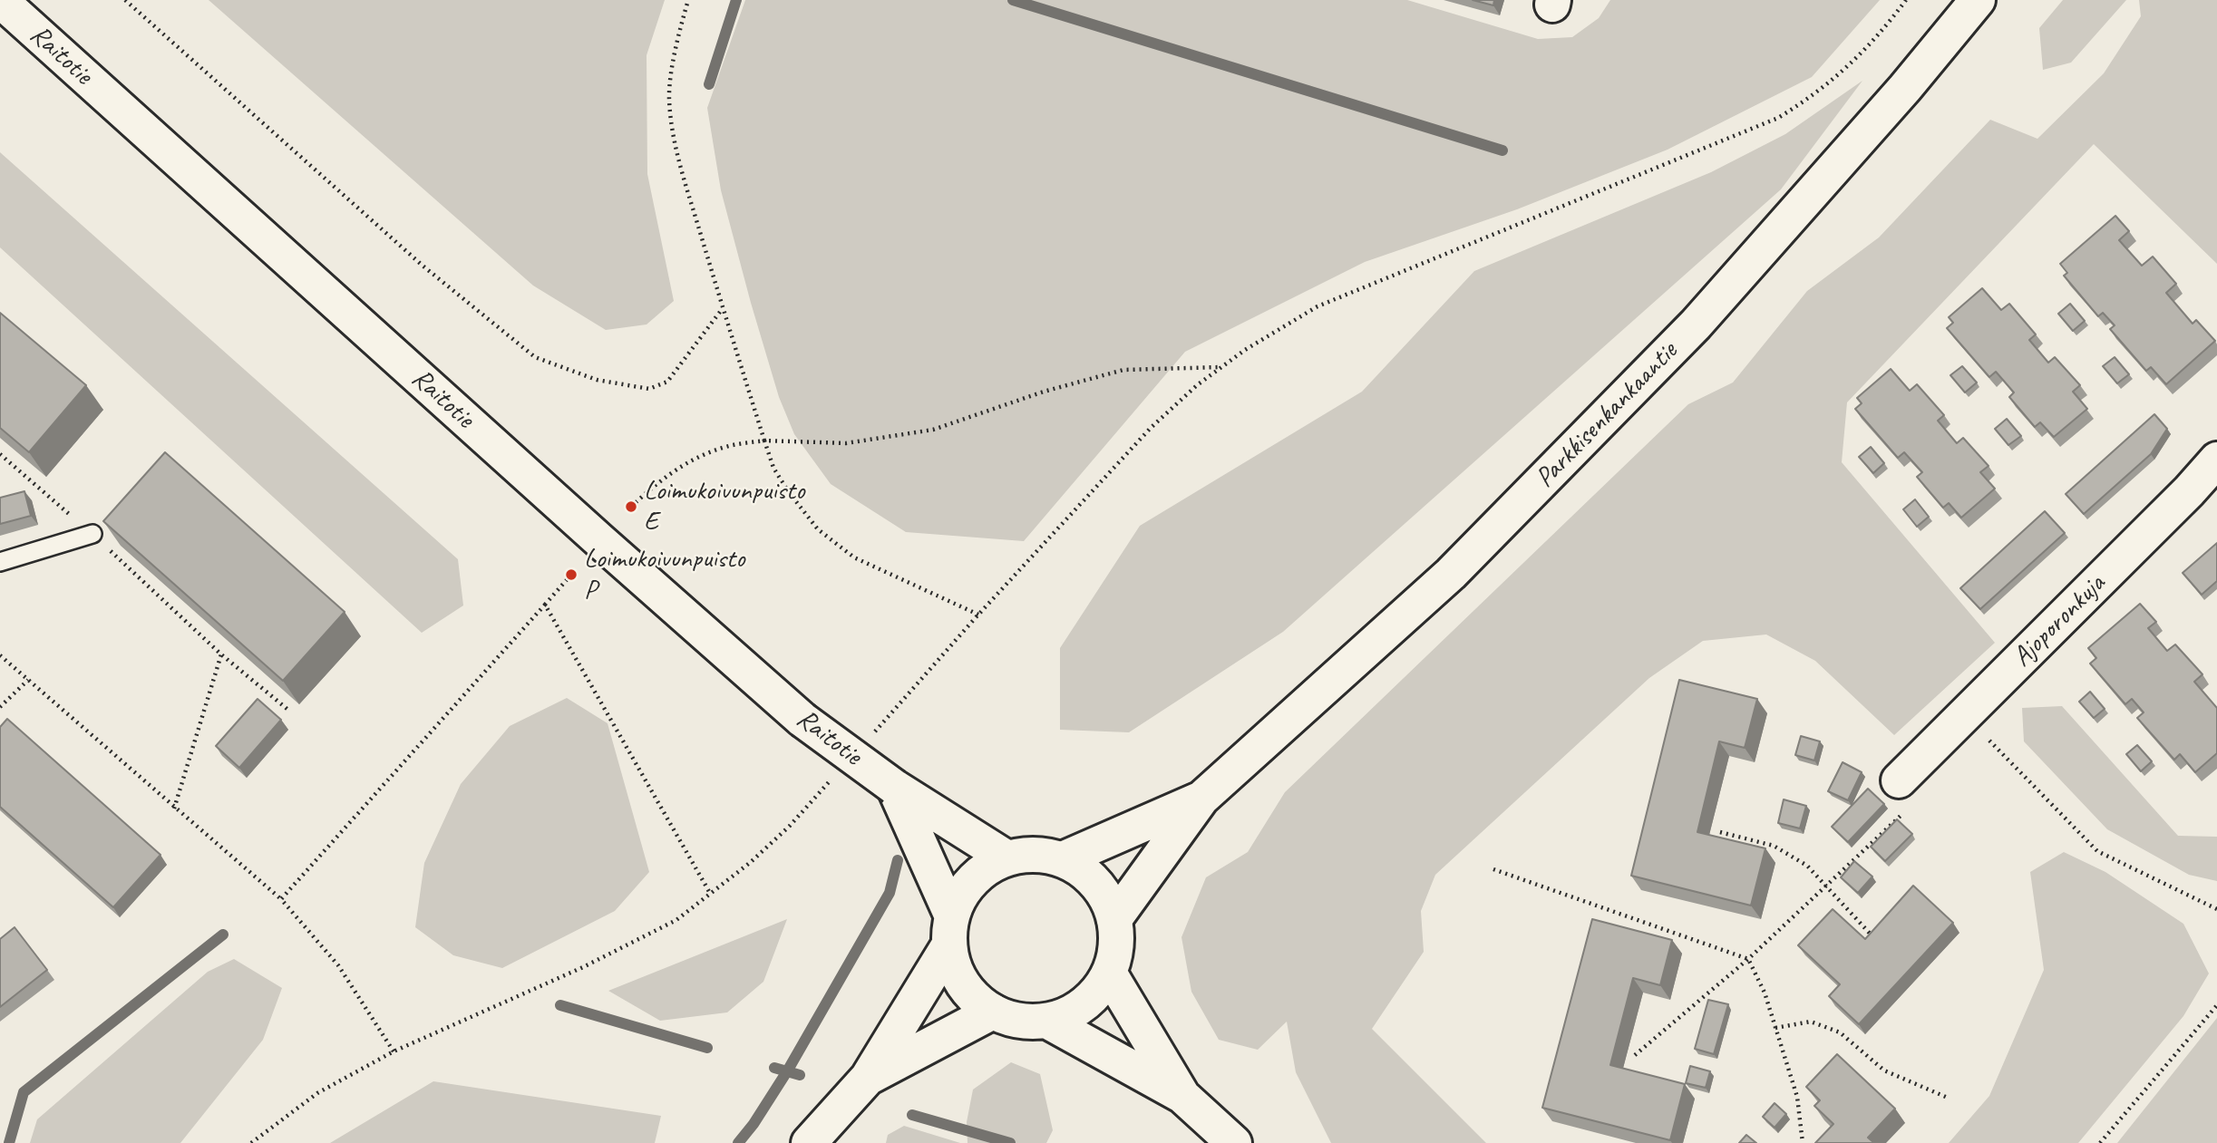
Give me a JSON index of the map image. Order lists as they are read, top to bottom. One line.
{"streets":{"main road":["Raitotie","Parkkisenkankaantie","Ajoporonkuja"]},"crossings":[["Raitotie","Parkkisenkankaantie"]],"places":["Loimukoivunpuisto E","Loimukoivunpuisto P"]}
